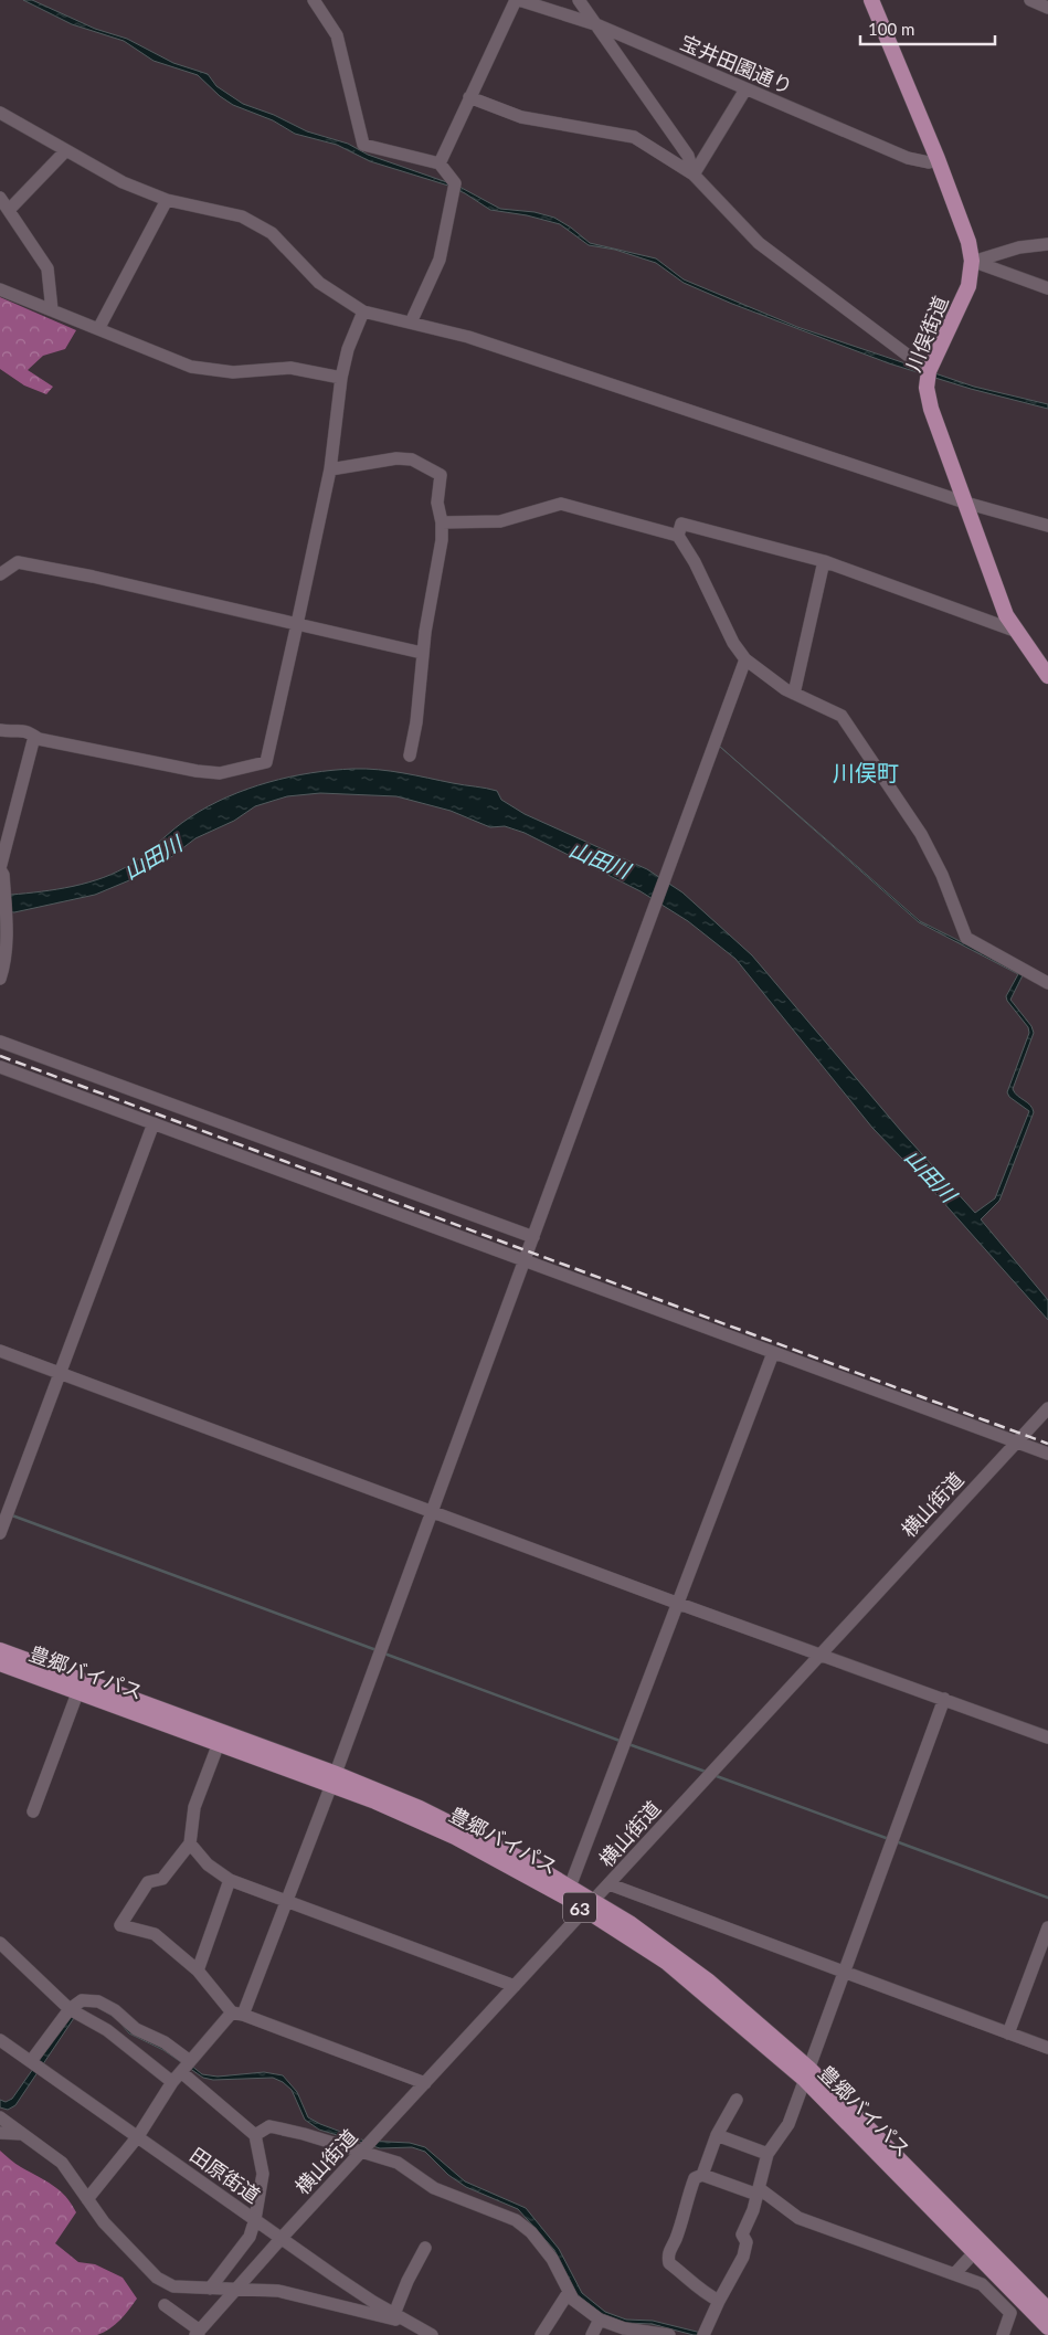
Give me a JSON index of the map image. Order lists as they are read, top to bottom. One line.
{"streets":{"main road":["川俣街道","豊郷バイパス","63"],"street":["宝井田園通り","横山街道","田原街道"]},"crossings":[["宝井田園通り","川俣街道"],["横山街道","豊郷バイパス"],["横山街道","田原街道"]],"districts":["川俣町"],"water":["山田川"],"scale_bar":"100 m"}
